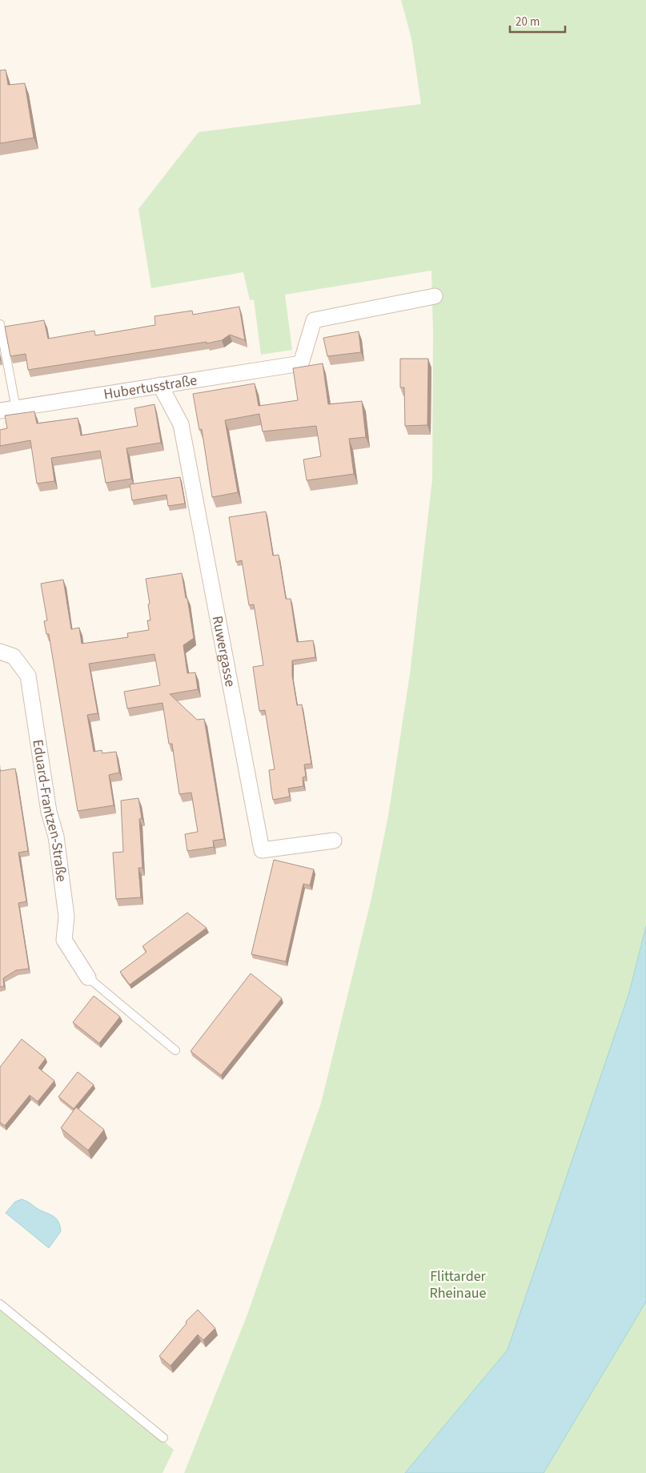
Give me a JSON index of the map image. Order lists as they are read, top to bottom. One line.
{"streets":{"street":["Hubertusstraße","Ruwergasse","Eduard-Frantzen-Straße"]},"crossings":[["Hubertusstraße","Ruwergasse"]],"parks":["Flittarder Rheinaue"],"scale_bar":"20 m"}
